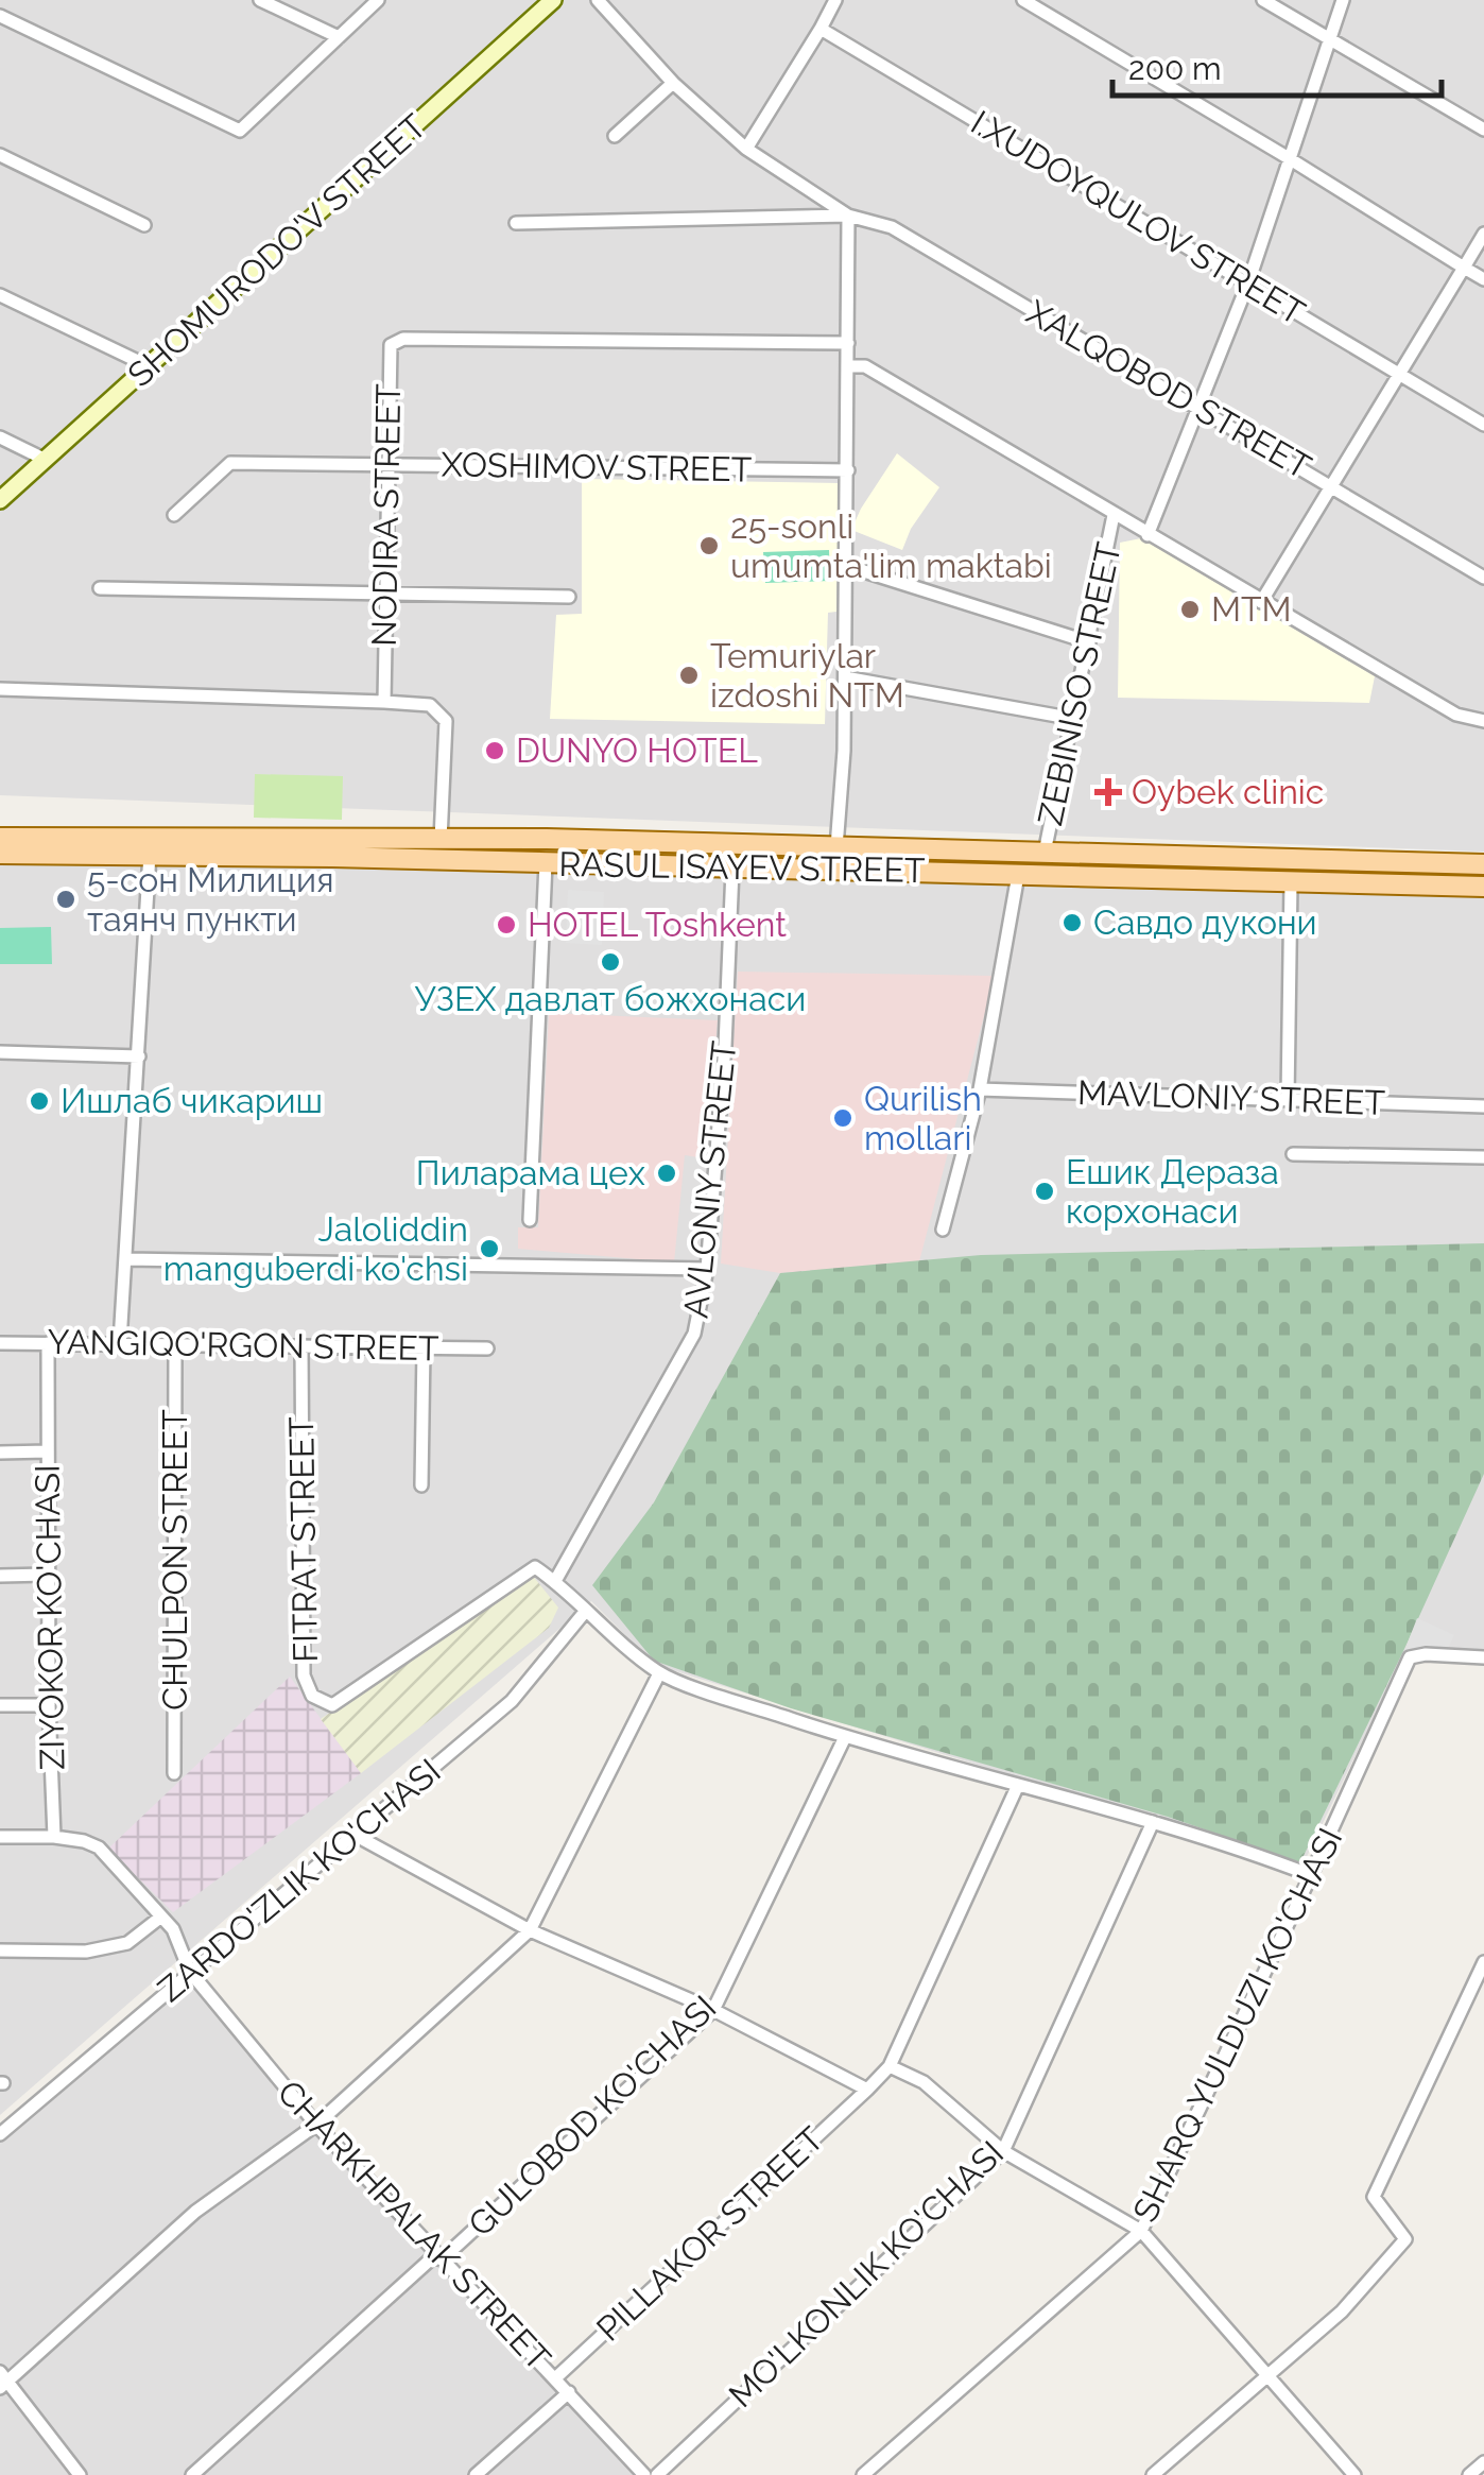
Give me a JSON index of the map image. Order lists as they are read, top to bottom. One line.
{"streets":{"main road":["RASUL ISAYEV STREET"],"street":["I.ХUDOYQULOV STREET","SHOMURODO'V STREET","ХALQOBOD STREET","XOSHIMOV STREET","NODIRA STREET","ZEBINISO STREET","MAVLONIY STREET","AVLONIY STREET","YANGIQO'RGON STREET","FITRAT STREET","CHULPON STREET","ZIYOKOR KO'CHASI","ZARDO'ZLIK KO'CHASI","SHARQ YULDUZI KO'CHASI","GULOBOD KO'CHASI","CHARKHPALAK STREET","PILLAKOR STREET","MO'LKONLIK KO'CHASI"]},"crossings":[["XOSHIMOV STREET","NODIRA STREET"],["ZEBINISO STREET","RASUL ISAYEV STREET"],["RASUL ISAYEV STREET","AVLONIY STREET"],["AVLONIY STREET","FITRAT STREET"],["YANGIQO'RGON STREET","FITRAT STREET"],["YANGIQO'RGON STREET","CHULPON STREET"],["YANGIQO'RGON STREET","ZIYOKOR KO'CHASI"],["ZIYOKOR KO'CHASI","CHARKHPALAK STREET"],["ZARDO'ZLIK KO'CHASI","CHARKHPALAK STREET"],["GULOBOD KO'CHASI","CHARKHPALAK STREET"],["CHARKHPALAK STREET","PILLAKOR STREET"]],"places":{"other":["25-sonli umumta'lim maktabi","MTM","Temuriylar izdoshi NTM","DUNYO HOTEL","5-сон Милиция таянч пункти","Савдо дукони","HOTEL Toshkent","УЗЕХ давлат божхонаси","Ишлаб чикариш","Qurilish mollari","Пиларама цех","Ешик Дераза корхонаси","Jaloliddin manguberdi ko'chsi"],"health":["Oybek clinic"]},"scale_bar":"200 m"}
